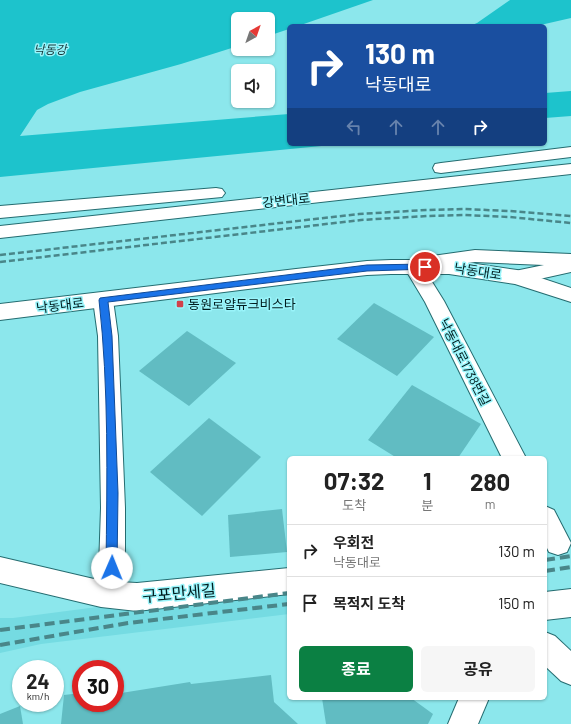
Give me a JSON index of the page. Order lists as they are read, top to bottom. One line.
{"streets":{"main road":["강변대로","낙동대로"],"street":["낙동대로1738번길","구포만세길"]},"crossings":[["낙동대로","낙동대로1738번길"]],"water":["낙동강"],"places":{"transit":["동원로얄듀크비스타"]},"north":"top right","page":{"turn":["130 m","낙동대로"],"eta":["07:32","도착","1","분","280","m"],"list":[{"name":"우회전","note":"낙동대로","value":"130 m"},{"name":"목적지 도착","value":"150 m"}],"buttons":["종료","공유"],"speed":"24 km/h","limit":"30"}}
